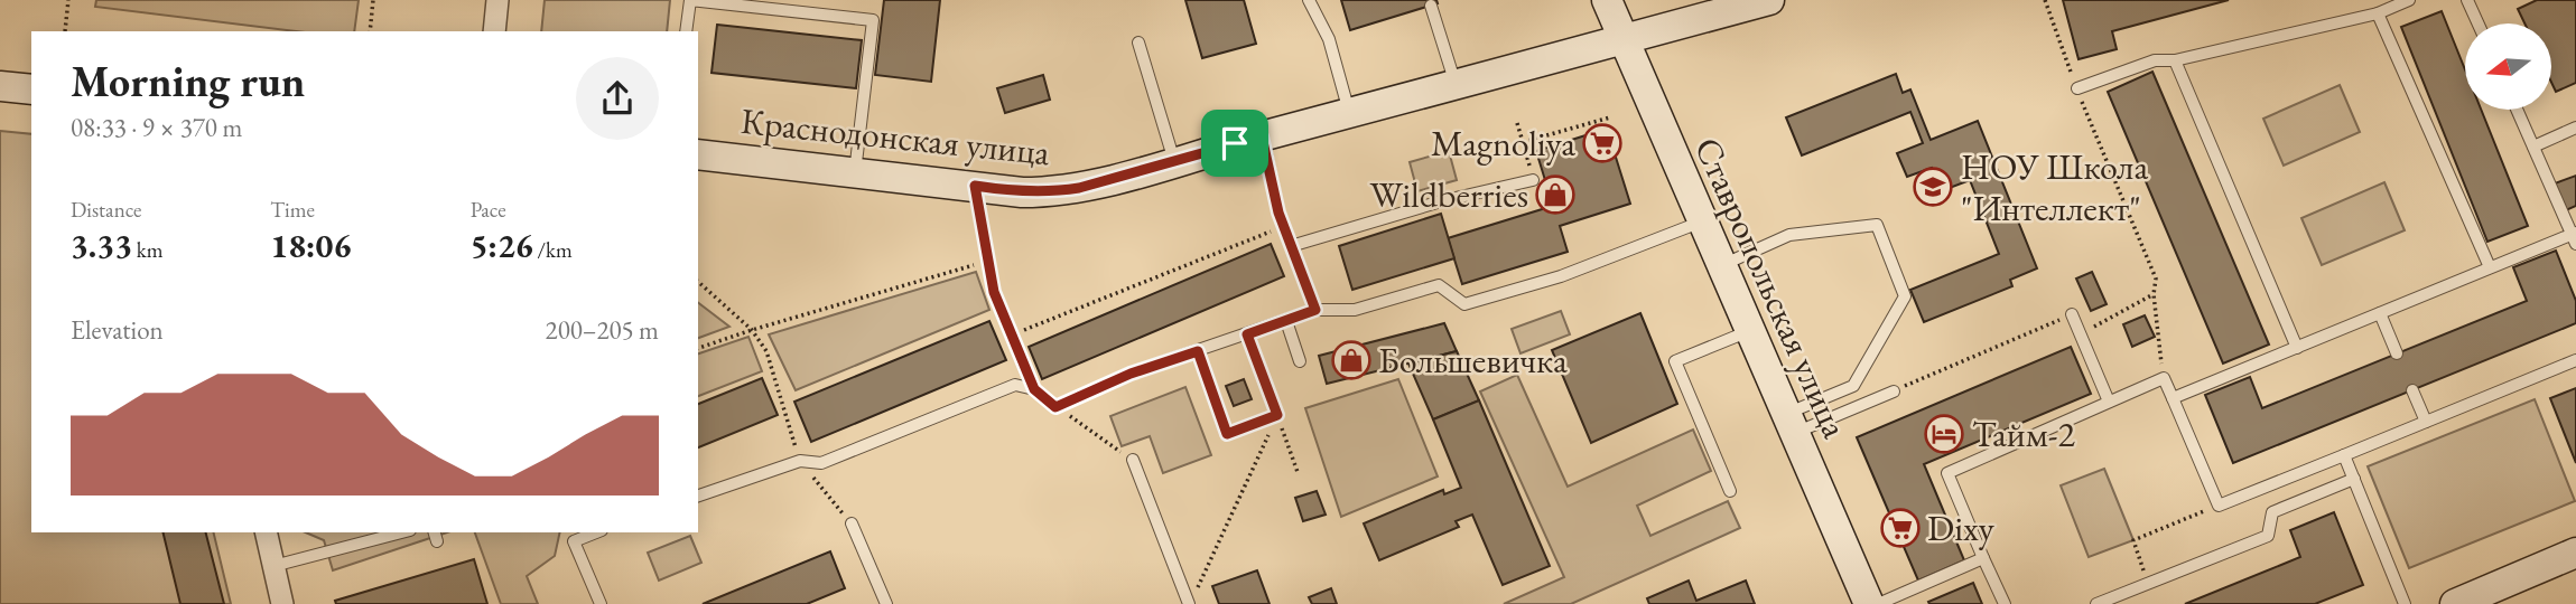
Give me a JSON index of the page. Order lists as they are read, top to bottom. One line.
{"streets":{"main road":["Краснодонская улица","Ставропольская улица"]},"crossings":[["Краснодонская улица","Ставропольская улица"]],"places":{"supermarket":["Magnoliya","Dixy"],"school or university":["НОУ Школа \"Интеллект\""],"shop":["Wildberries","Большевичка"],"hotel":["Тайм-2"]},"north":"left","page":{"heading":["Morning run","08:33 · 9 × 370 m"],"stats":[["Distance","3.33 km"],["Time","18:06"],["Pace","5:26 /km"]],"chart":["Elevation","200–205 m"]}}
